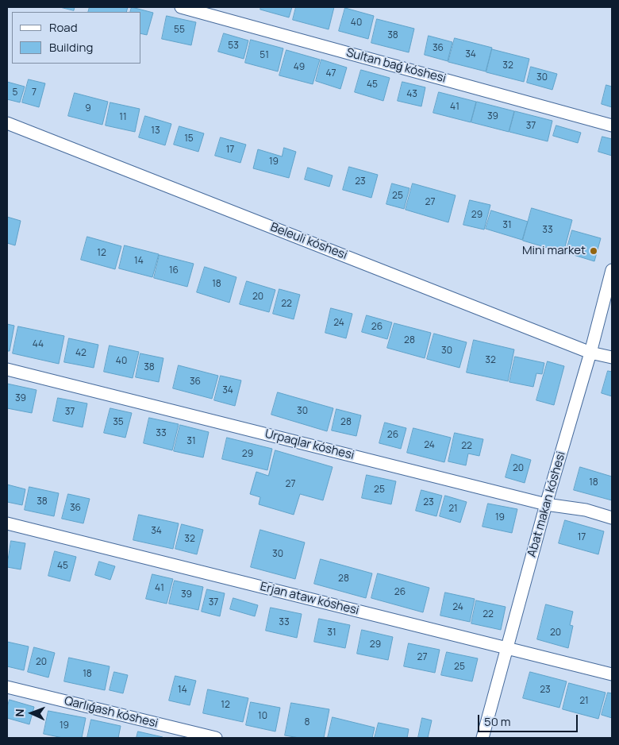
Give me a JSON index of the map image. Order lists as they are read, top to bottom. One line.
{"streets":{"street":["Sultan baǵ kóshesi","Beleuli kóshesi","Urpaqlar kóshesi","Abat makan kóshesi","Erjan ataw kóshesi","Qarlıǵash kóshesi"]},"crossings":[["Beleuli kóshesi","Abat makan kóshesi"],["Urpaqlar kóshesi","Abat makan kóshesi"],["Abat makan kóshesi","Erjan ataw kóshesi"]],"places":["Mini market"],"house_numbers":["40","55","38","53","36","34","51","32","49","47","30","45","5","7","43","41","9","39","11","37","13","15","17","19","23","25","27","29","31","33","12","14","16","18","20","22","24","26","28","44","30","42","32","40","38","36","34","39","30","37","35","28","33","26","31","24","22","29","20","18","27","25","38","23","36","21","19","34","17","32","30","45","28","41","26","39","37","24","22","33","31","20","29","27","20","25","18","14","23","21","12","10","8","19"],"legend":["Road","Building"],"scale_bar":"50 m","north":"left"}
